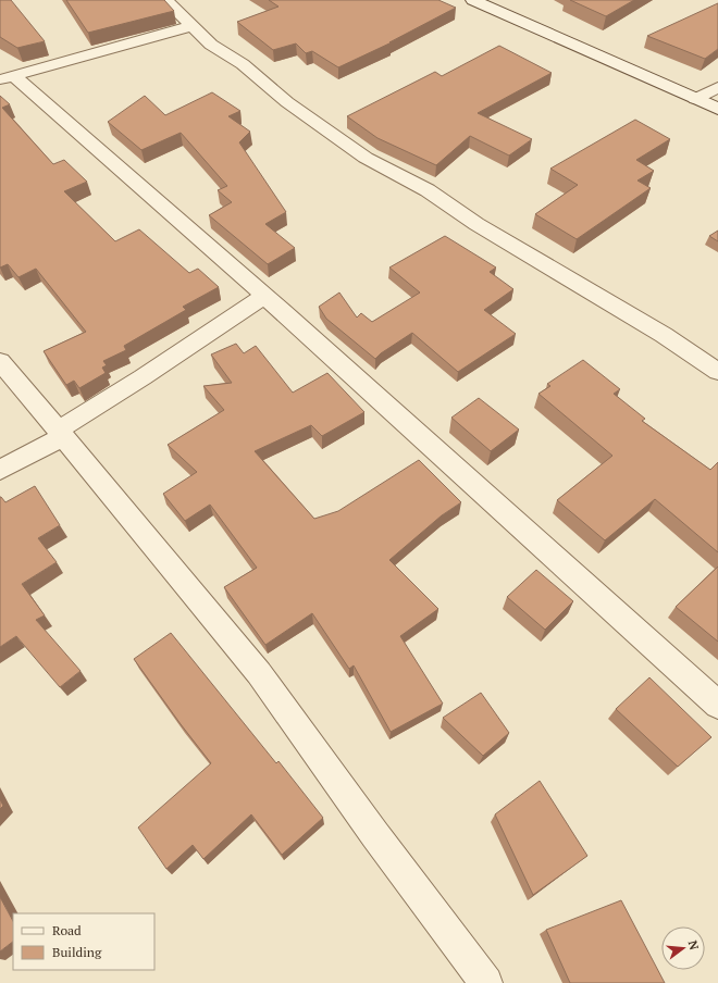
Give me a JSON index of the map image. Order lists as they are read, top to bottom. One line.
{"legend":["Road","Building"],"north":"right"}
